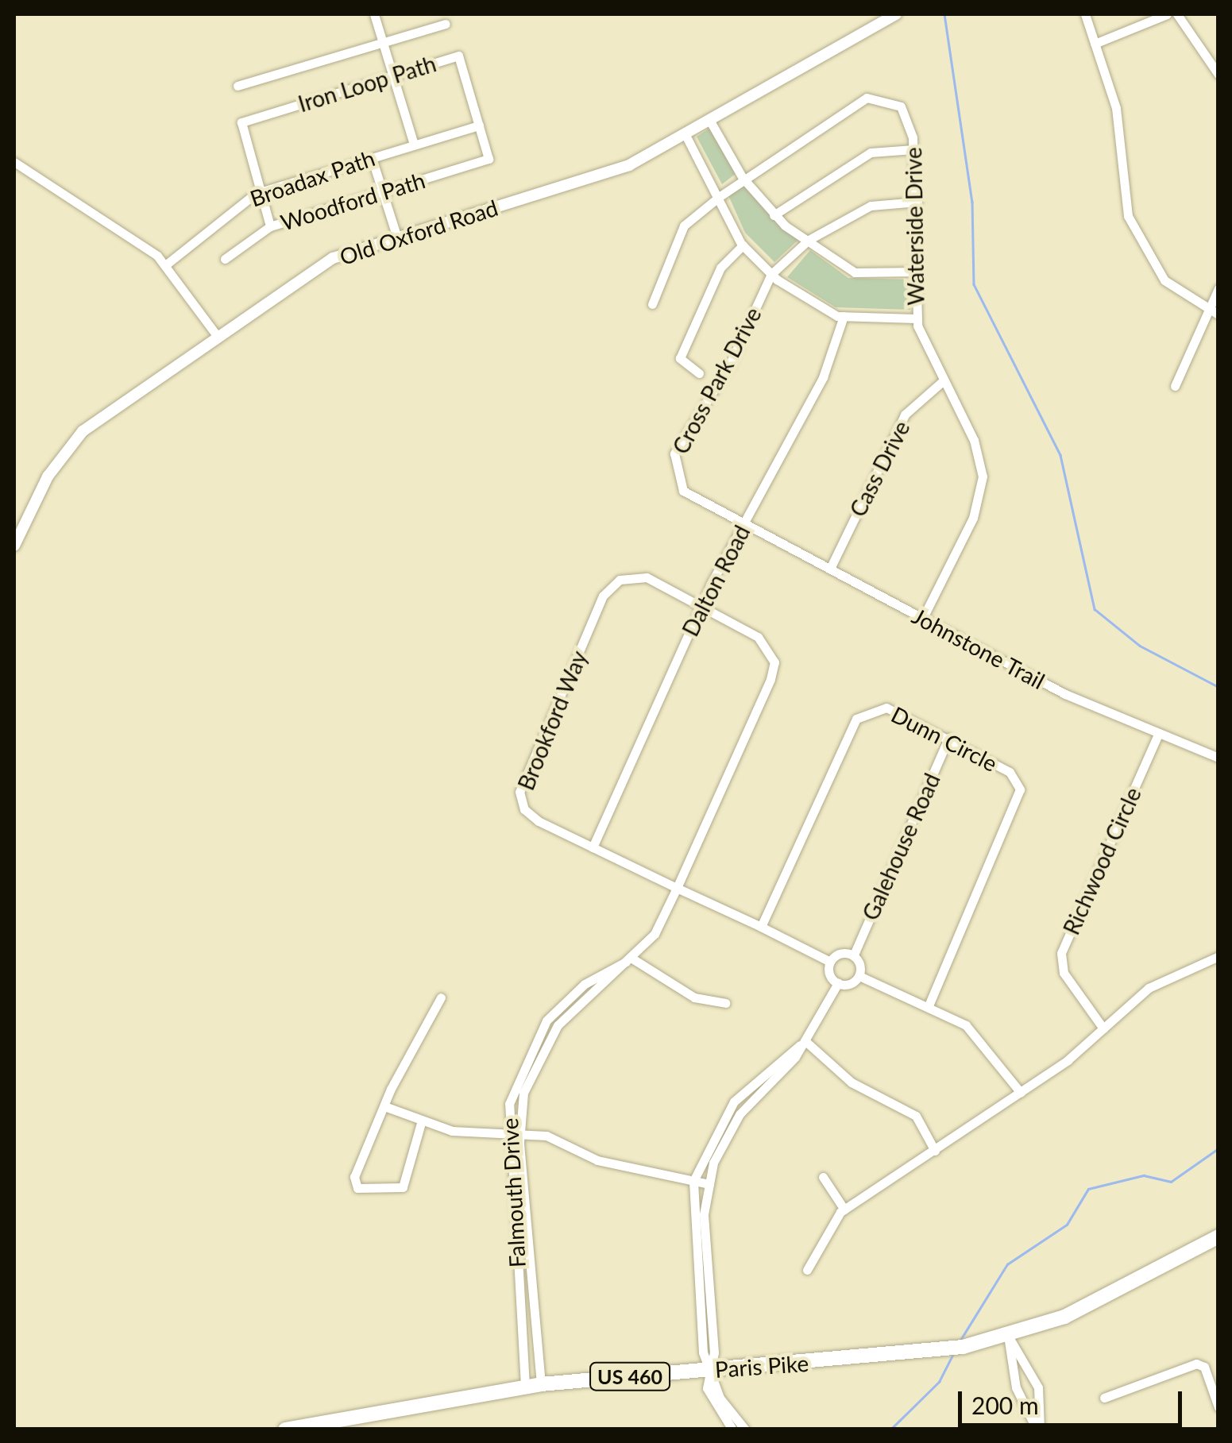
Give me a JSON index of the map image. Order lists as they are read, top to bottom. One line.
{"streets":{"main road":["Paris Pike","US 460"],"street":["Iron Loop Path","Broadax Path","Woodford Path","Waterside Drive","Old Oxford Road","Cross Park Drive","Cass Drive","Dalton Road","Johnstone Trail","Brookford Way","Dunn Circle","Galehouse Road","Richwood Circle","Falmouth Drive"]},"crossings":[["Iron Loop Path","Broadax Path"],["Iron Loop Path","Woodford Path"],["Waterside Drive","Cross Park Drive"],["Waterside Drive","Cass Drive"],["Waterside Drive","Johnstone Trail"],["Cross Park Drive","Dalton Road"],["Cross Park Drive","Johnstone Trail"],["Cass Drive","Johnstone Trail"],["Dalton Road","Johnstone Trail"],["Dalton Road","Brookford Way"],["Dalton Road","Falmouth Drive"],["Johnstone Trail","Richwood Circle"],["Brookford Way","Dunn Circle"],["Brookford Way","Falmouth Drive"],["Dunn Circle","Galehouse Road"],["Falmouth Drive","Paris Pike"]],"scale_bar":"200 m"}
